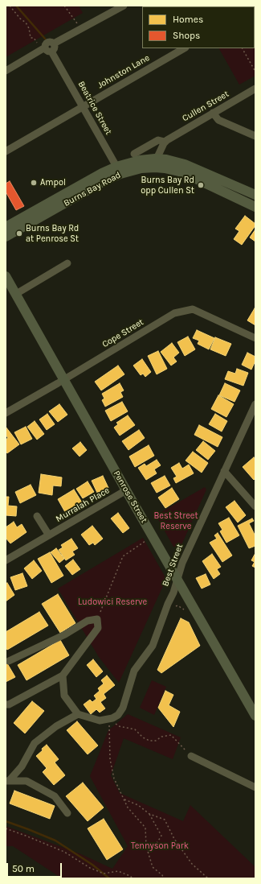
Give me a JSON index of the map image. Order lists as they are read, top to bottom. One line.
{"streets":{"main road":["Burns Bay Road","Penrose Street"],"street":["Johnston Lane","Cullen Street","Beatrice Street","Cope Street","Murralah Place","Best Street"]},"crossings":[["Johnston Lane","Beatrice Street"],["Beatrice Street","Burns Bay Road"],["Cope Street","Penrose Street"],["Penrose Street","Murralah Place"],["Penrose Street","Best Street"]],"parks":["Best Street Reserve","Ludowici Reserve","Tennyson Park"],"places":["Ampol","Burns Bay Rd opp Cullen St","Burns Bay Rd at Penrose St"],"legend":["Homes","Shops"],"scale_bar":"50 m"}
